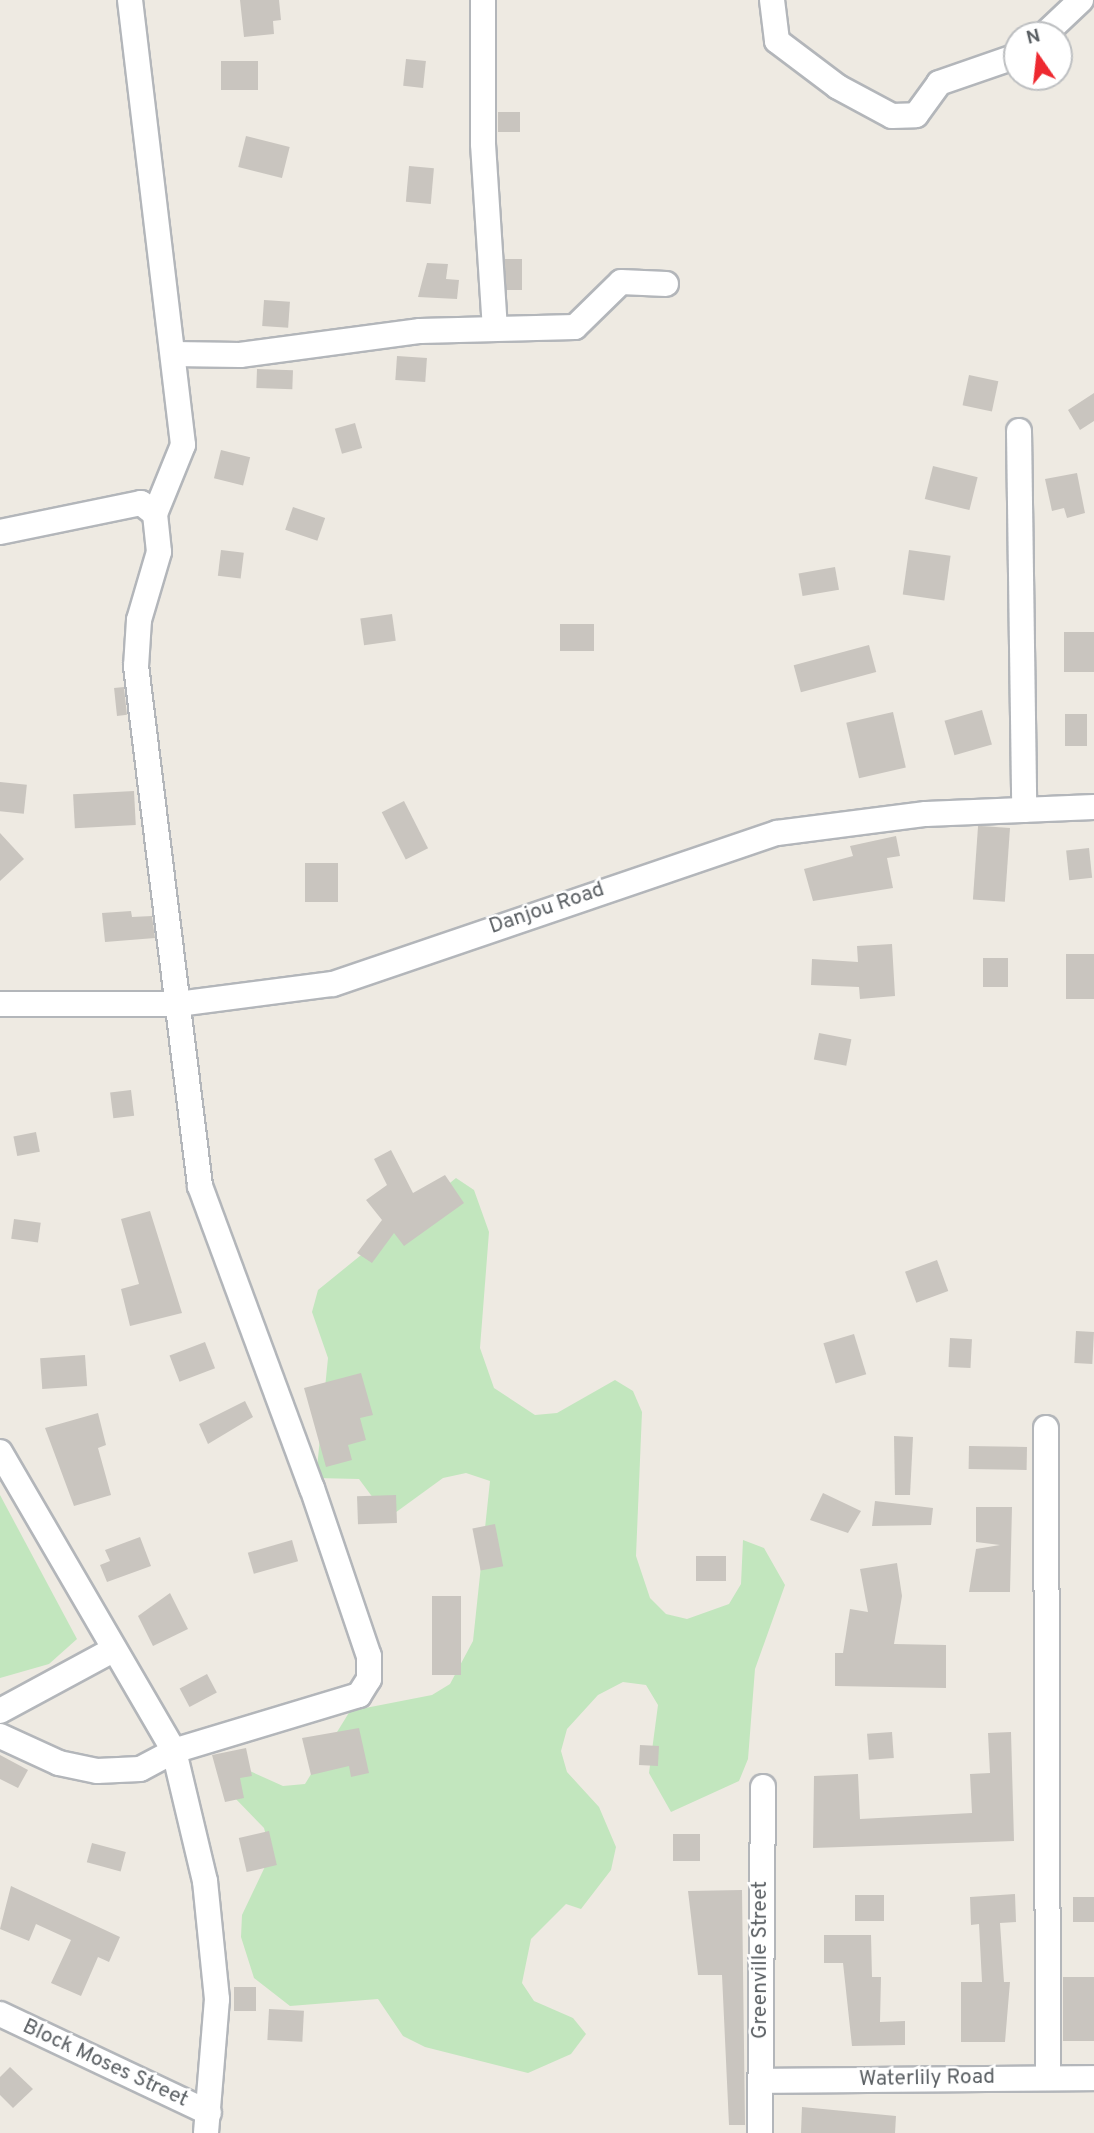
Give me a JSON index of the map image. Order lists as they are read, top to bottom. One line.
{"streets":{"street":["Danjou Road","Greenville Street","Block Moses Street","Waterlily Road"]},"crossings":[["Greenville Street","Waterlily Road"]],"north":"top"}
